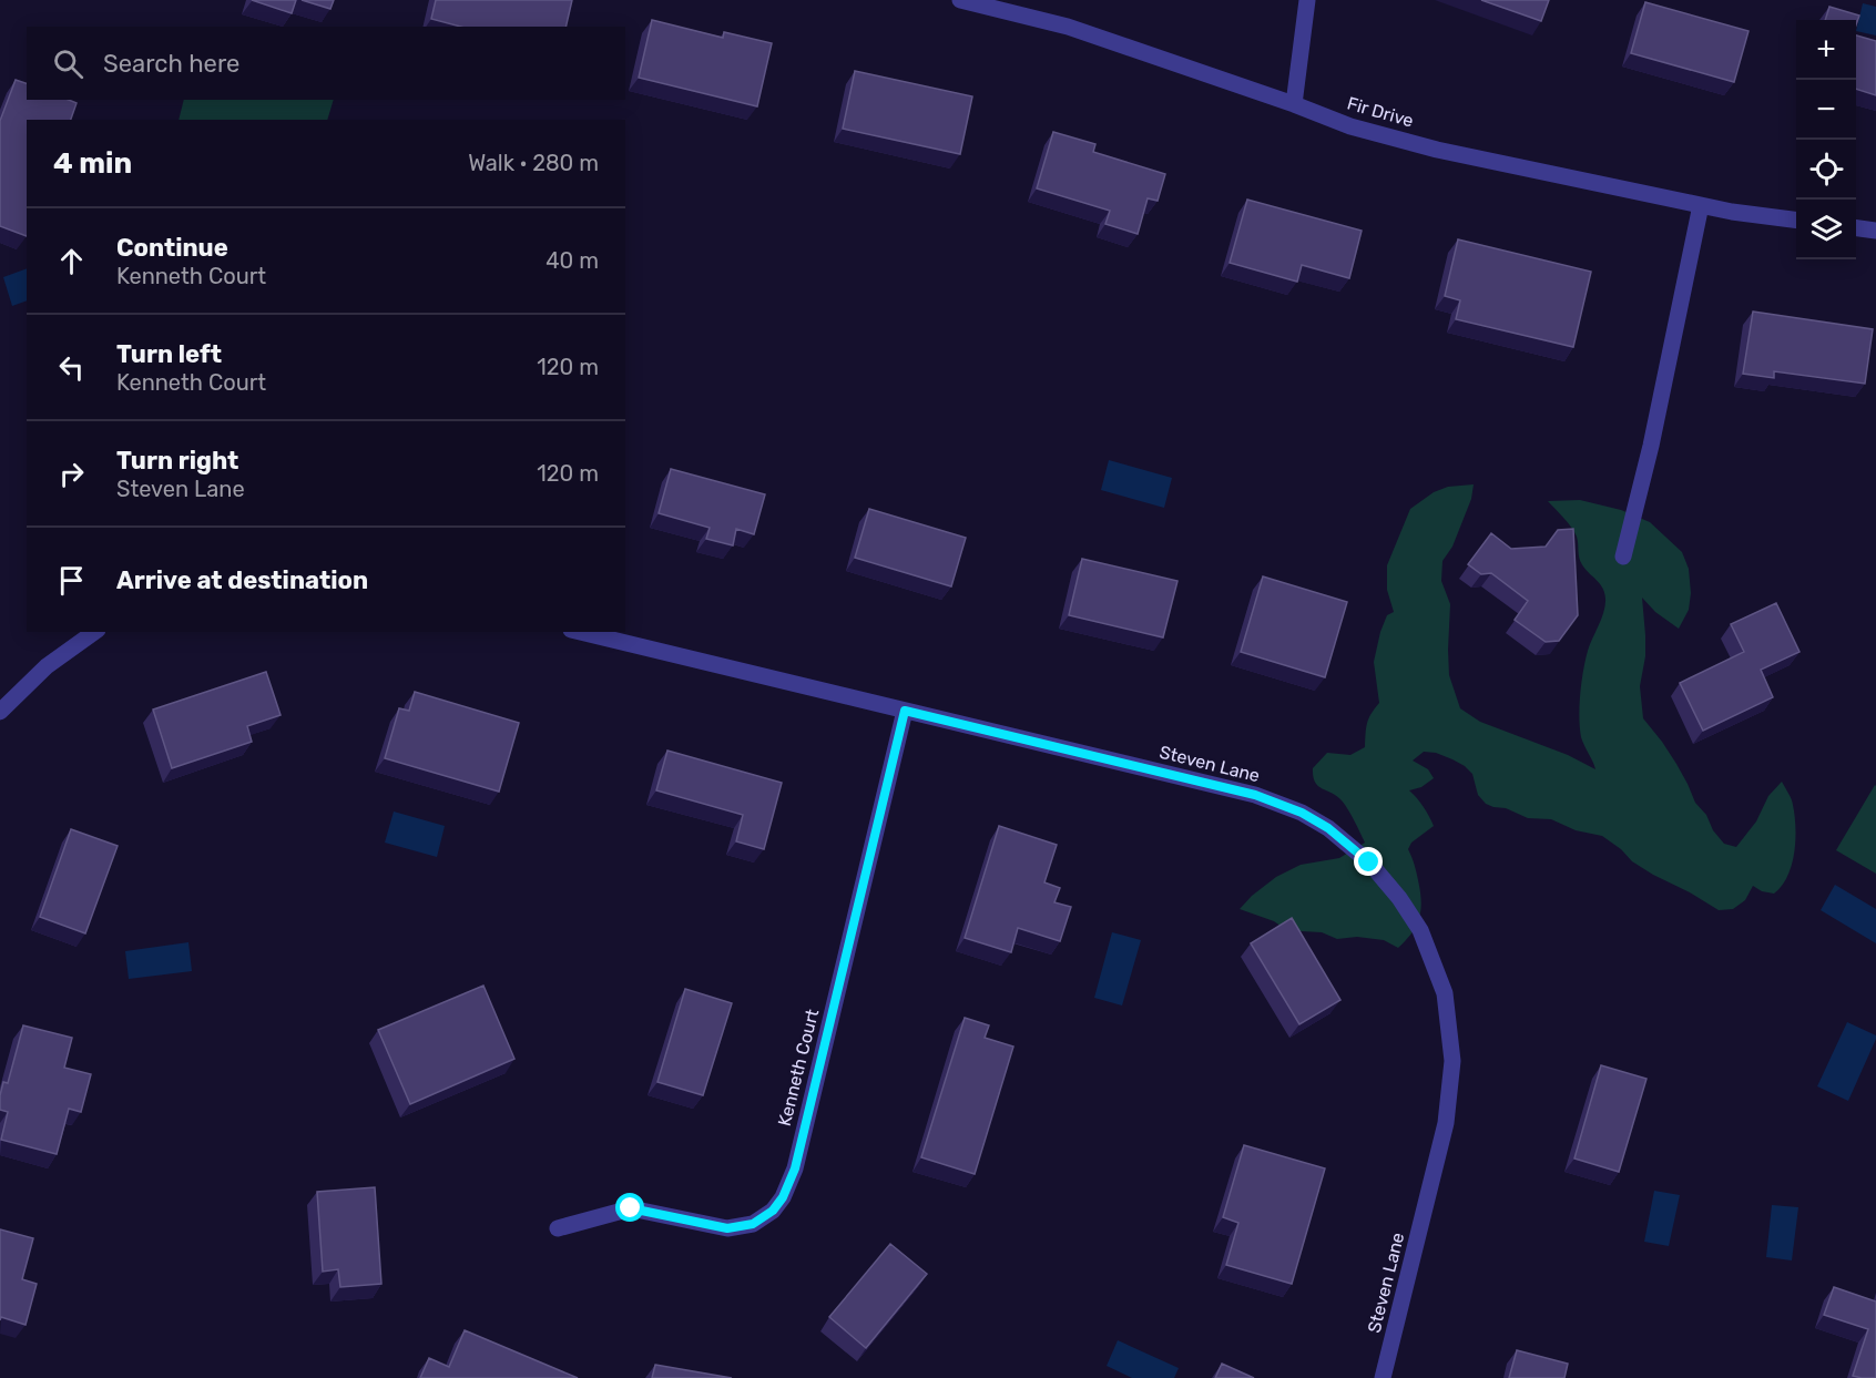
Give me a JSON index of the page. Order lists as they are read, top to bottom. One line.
{"streets":{"street":["Fir Drive","Steven Lane","Kenneth Court"]},"crossings":[["Steven Lane","Kenneth Court"]],"page":{"map_buttons":["+","−"],"search":"Search here","heading":["4 min","Walk · 280 m"],"list":[["Continue","Kenneth Court","40 m"],["Turn left","Kenneth Court","120 m"],["Turn right","Steven Lane","120 m"],"Arrive at destination"]}}
